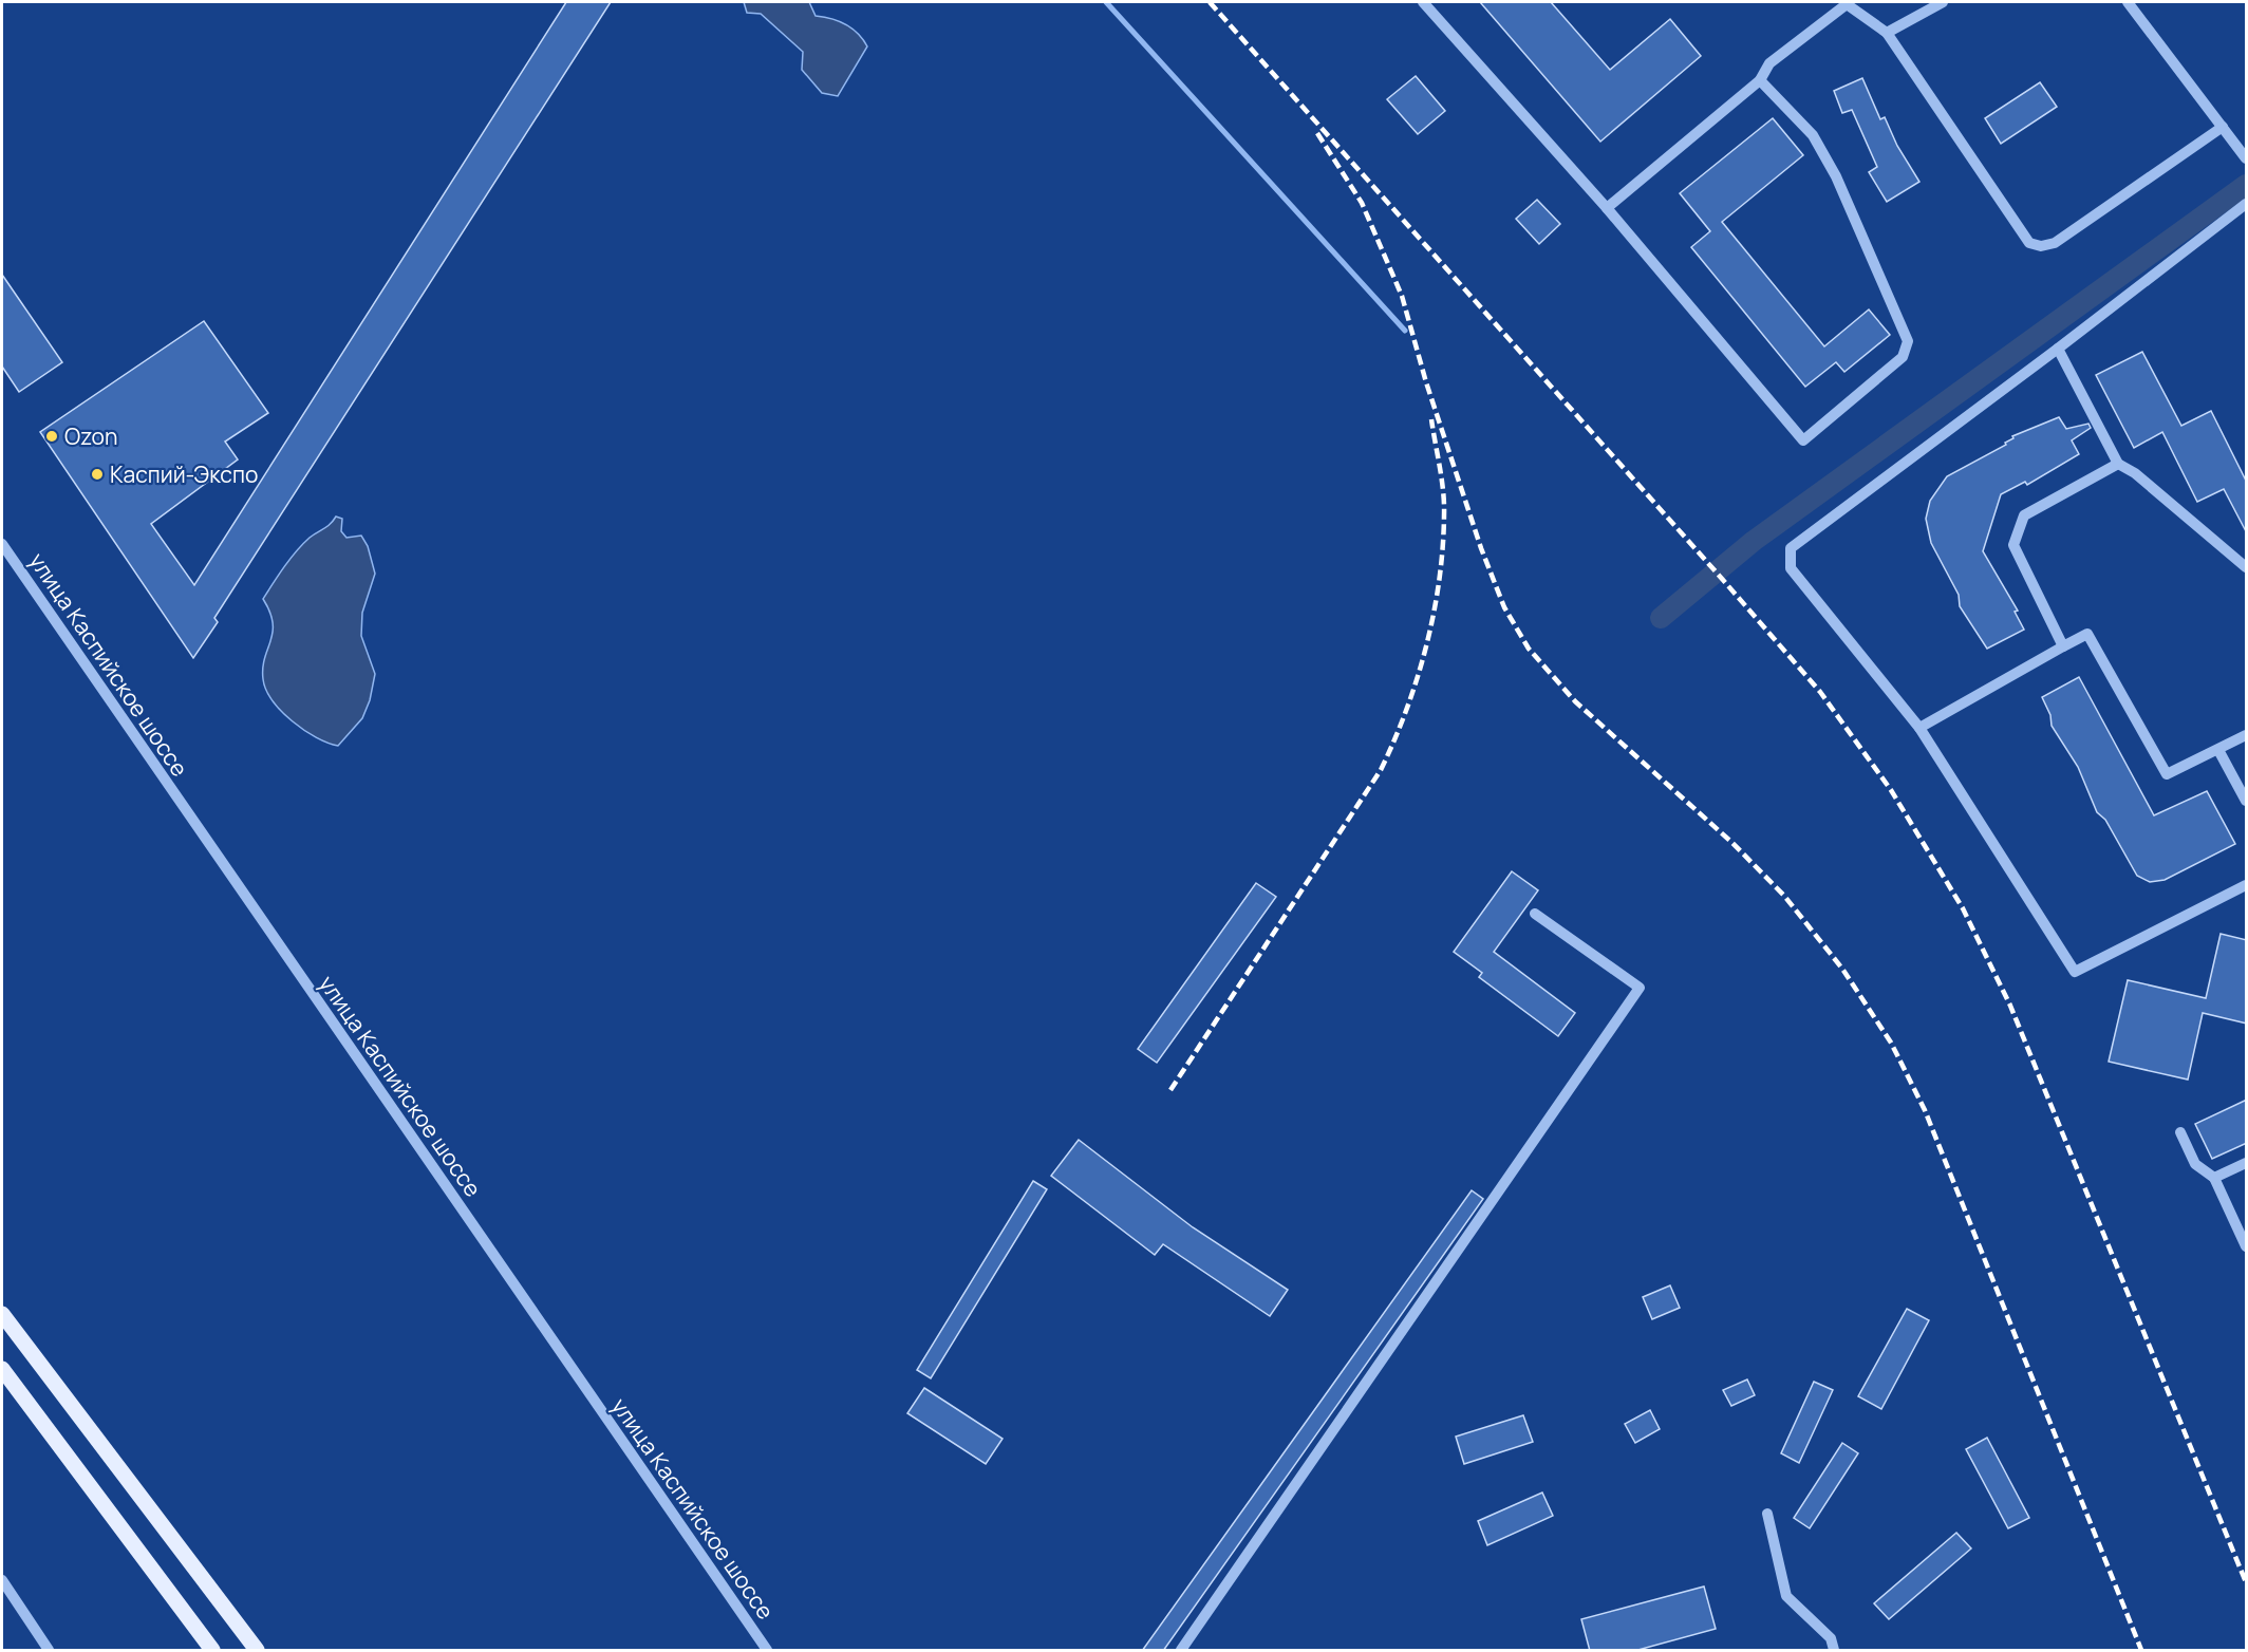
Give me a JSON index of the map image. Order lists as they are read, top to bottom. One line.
{"streets":{"street":["улица Каспийское шоссе"]},"places":["Ozon","Каспий-Экспо"]}
